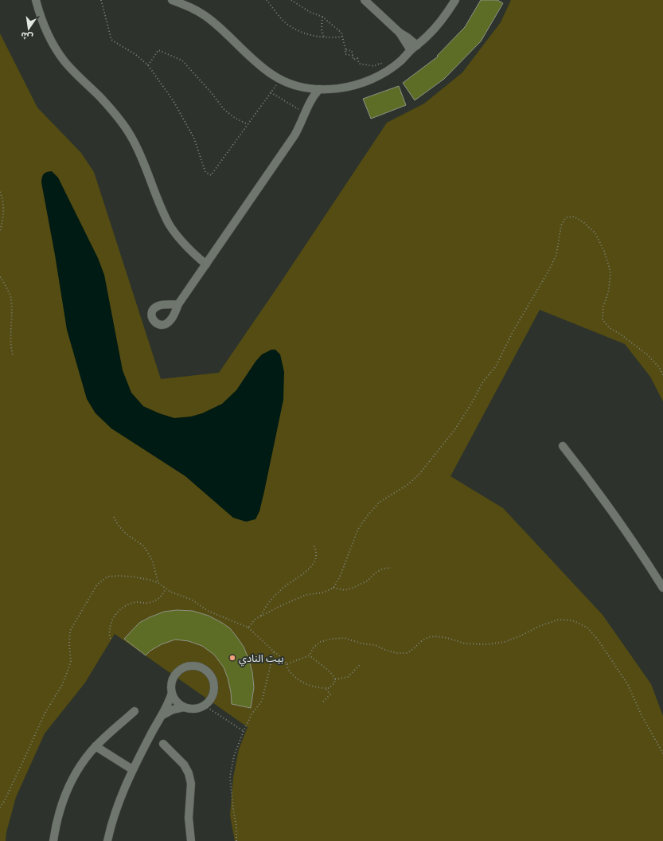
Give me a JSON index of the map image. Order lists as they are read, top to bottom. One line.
{"places":["بيت النادي"],"north":"bottom"}
